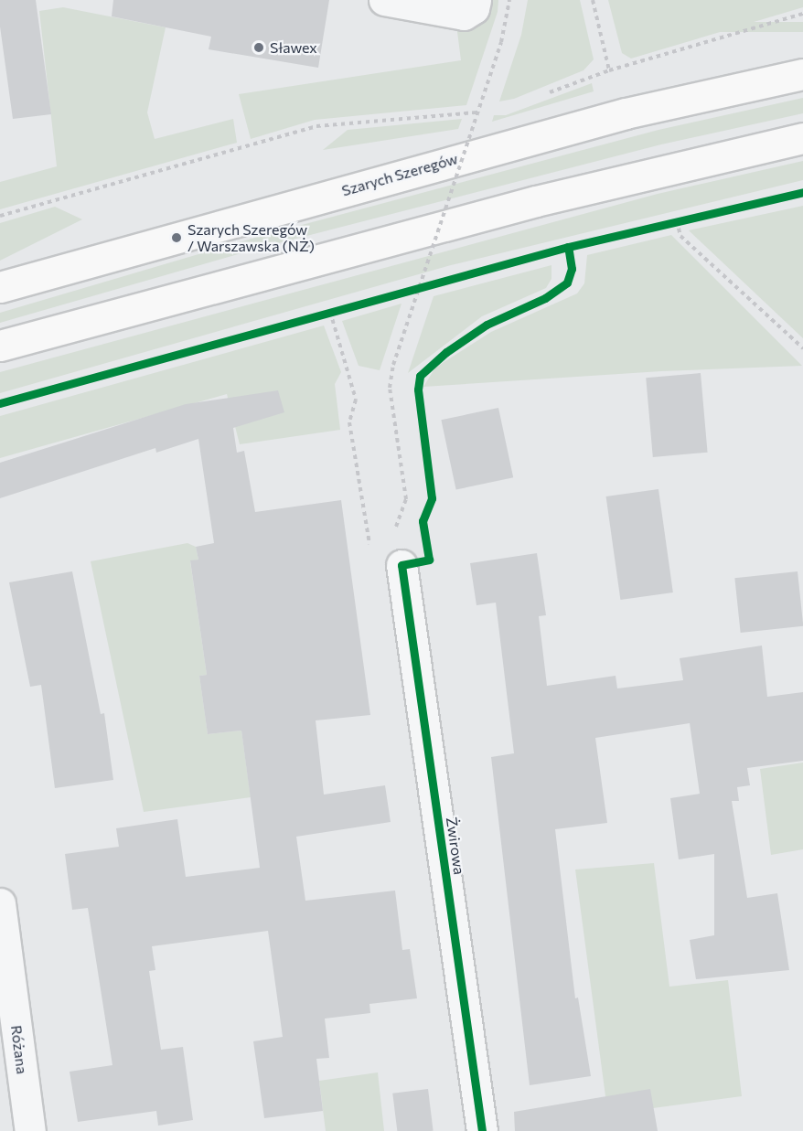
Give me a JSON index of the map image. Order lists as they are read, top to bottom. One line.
{"streets":{"main road":["Szarych Szeregów"],"street":["Żwirowa","Różana"]},"places":["Sławex","Szarych Szeregów / Warszawska (NŻ)"]}
